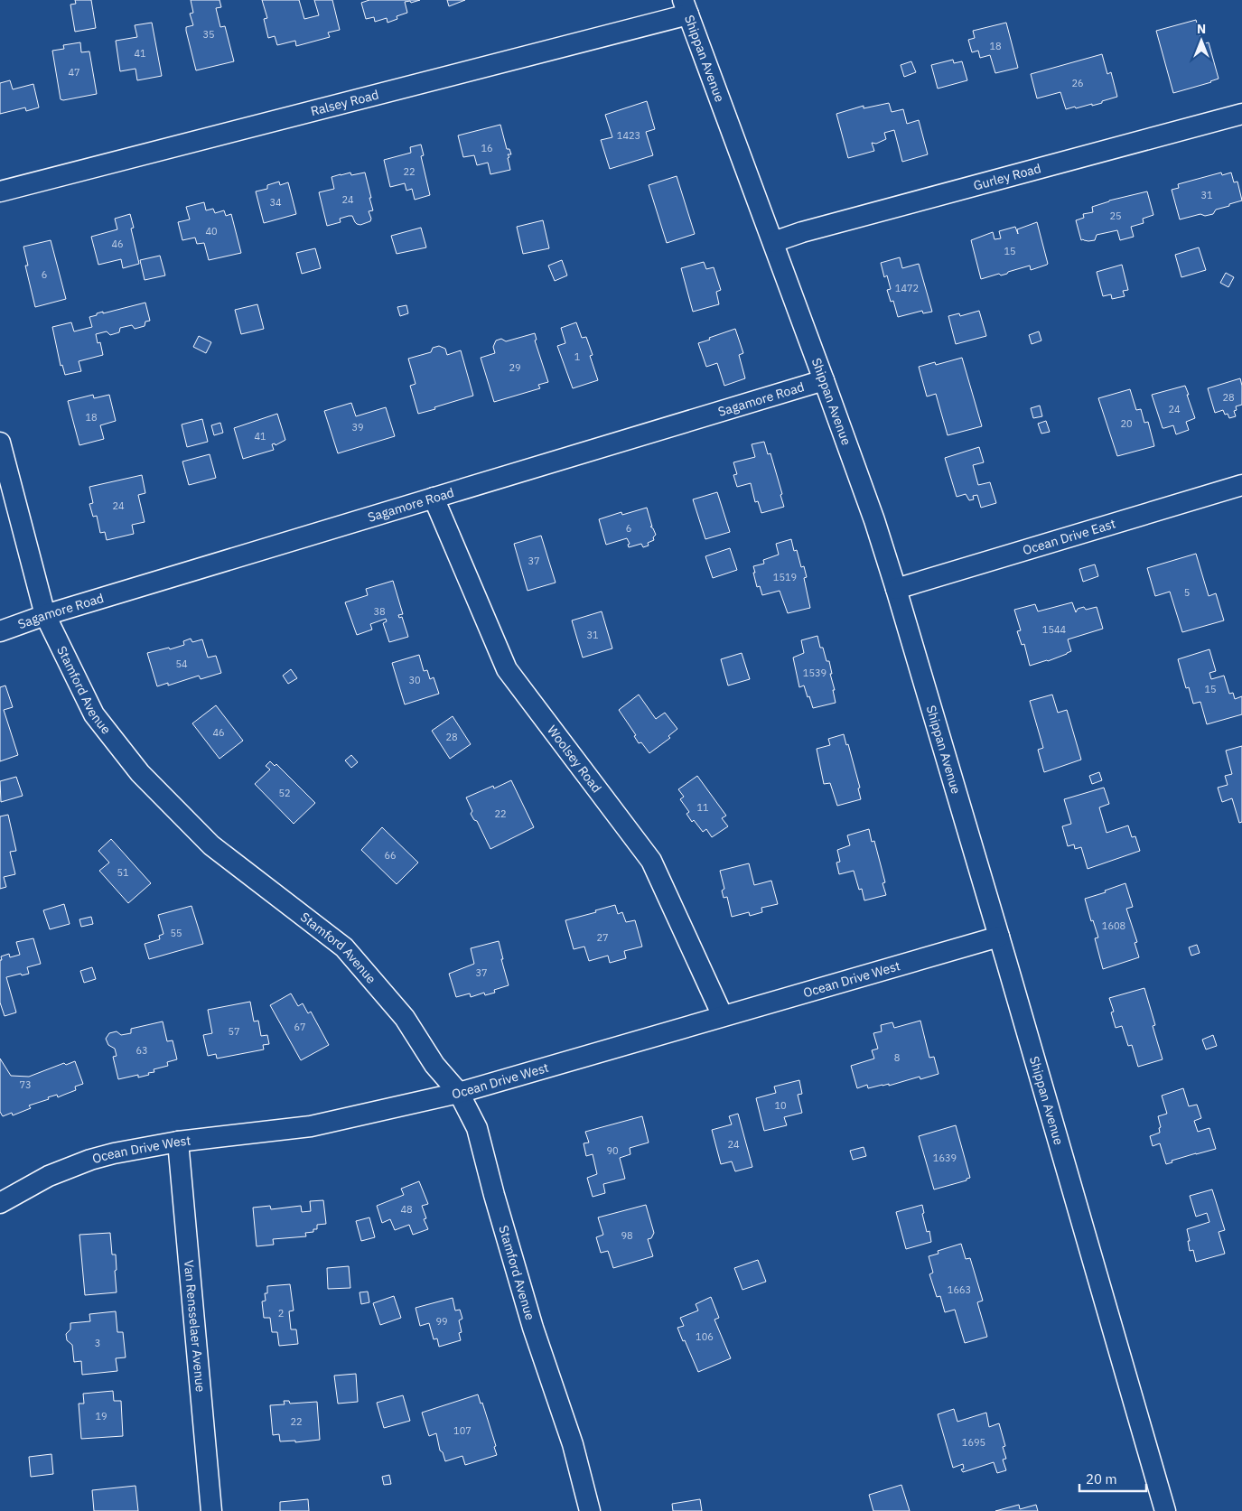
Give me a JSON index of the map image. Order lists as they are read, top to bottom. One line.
{"streets":{"street":["Shippan Avenue","Ralsey Road","Gurley Road","Sagamore Road","Ocean Drive East","Stamford Avenue","Woolsey Road","Ocean Drive West","Van Rensselaer Avenue"]},"crossings":[["Shippan Avenue","Ralsey Road"],["Shippan Avenue","Gurley Road"],["Shippan Avenue","Sagamore Road"],["Shippan Avenue","Ocean Drive East"],["Shippan Avenue","Ocean Drive West"],["Sagamore Road","Stamford Avenue"],["Sagamore Road","Woolsey Road"],["Stamford Avenue","Ocean Drive West"],["Woolsey Road","Ocean Drive West"],["Ocean Drive West","Van Rensselaer Avenue"]],"house_numbers":["35","18","41","47","26","1423","16","22","31","24","34","25","40","46","15","6","1472","1","29","28","24","18","20","39","41","24","6","37","1519","5","38","1544","31","54","1539","30","15","46","28","52","11","22","66","51","1608","55","27","37","67","57","63","8","73","10","24","90","1639","48","98","1663","2","99","106","3","19","22","107","1695"],"scale_bar":"20 m","north":"top"}
